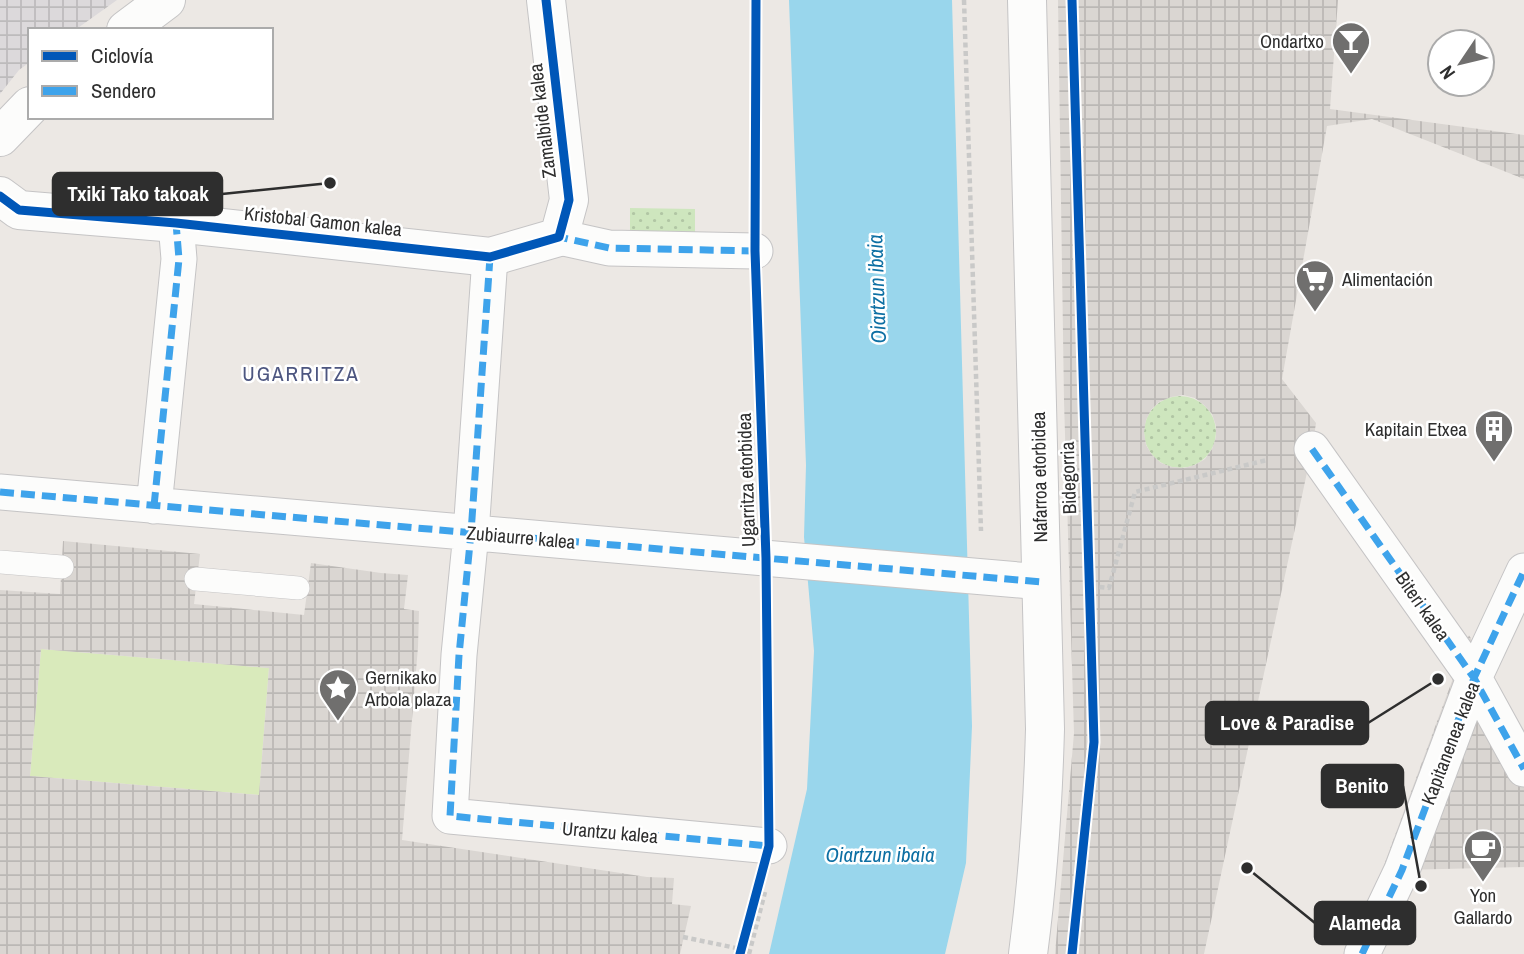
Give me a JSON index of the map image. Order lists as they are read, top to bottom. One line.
{"streets":{"main road":["Zamalbide kalea","Kristobal Gamon kalea","Nafarroa etorbidea"],"street":["Zubiaurre kalea","Biteri kalea","Kapitanenea kalea","Urantzu kalea"],"cycle path":["Bidegorria","Ugarritza etorbidea"]},"crossings":[["Zamalbide kalea","Kristobal Gamon kalea"],["Nafarroa etorbidea","Zubiaurre kalea"],["Zubiaurre kalea","Urantzu kalea"],["Biteri kalea","Kapitanenea kalea"]],"districts":["UGARRITZA"],"water":["Oiartzun ibaia"],"places":{"bar":["Ondartxo"],"other":["Txiki Tako takoak","Love & Paradise","Alameda","Benito"],"supermarket":["Alimentación"],"building":["Kapitain Etxea"],"place":["Gernikako Arbola plaza"],"cafe":["Yon Gallardo"]},"legend":["Ciclovía","Sendero"],"north":"bottom left"}
